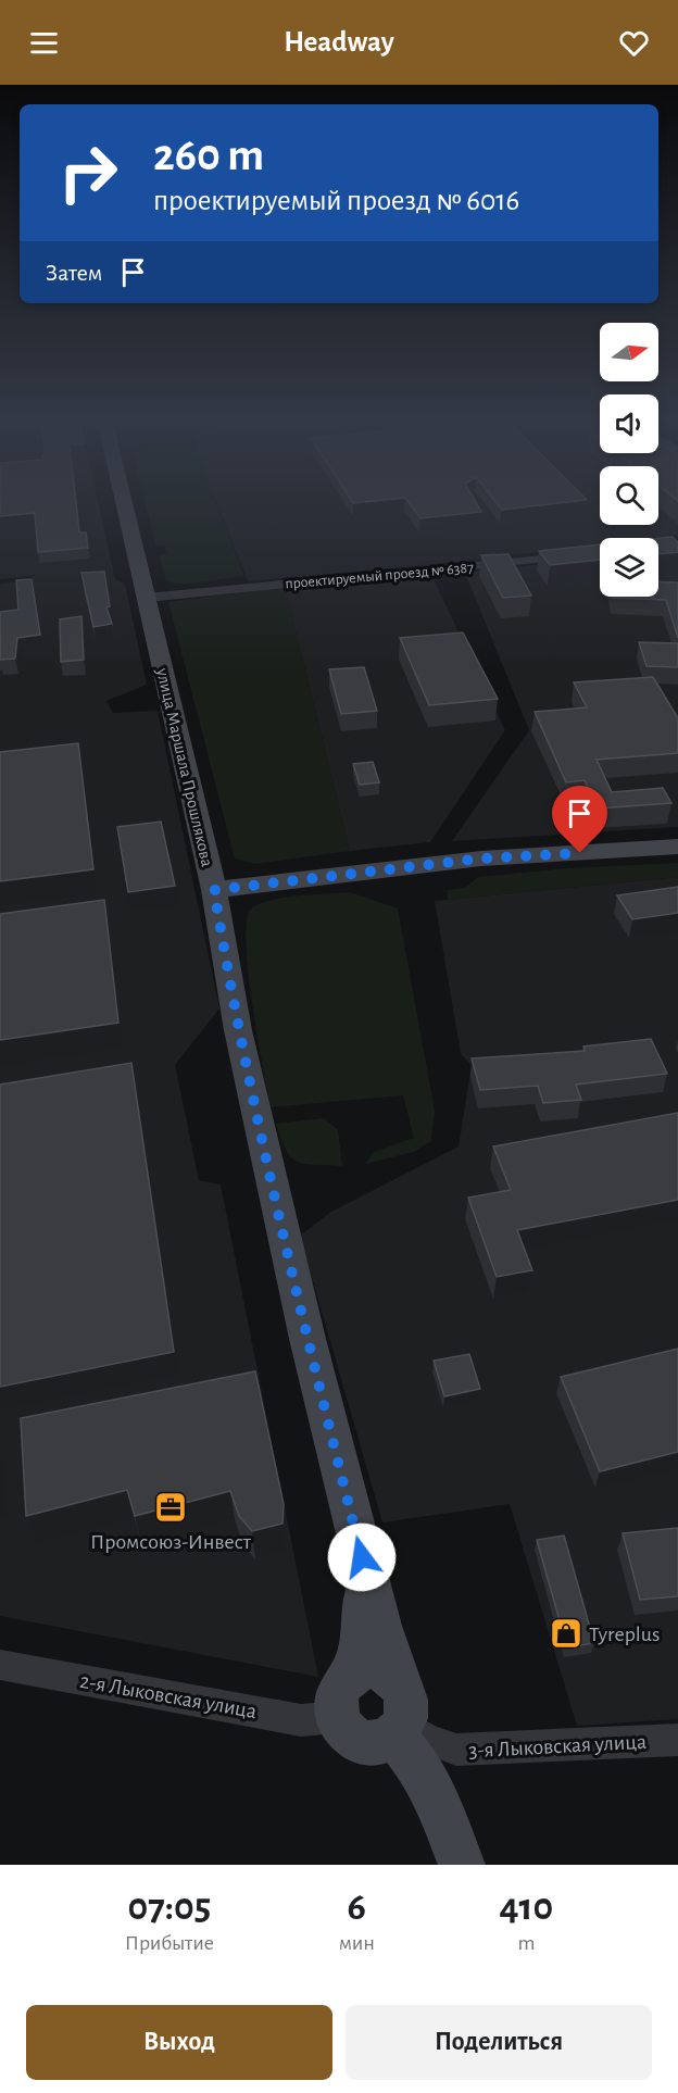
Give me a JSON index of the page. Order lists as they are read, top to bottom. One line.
{"streets":{"main road":["улица Маршала Прошлякова"],"street":["проектируемый проезд № 6387","2-я Лыковская улица","3-я Лыковская улица"]},"crossings":[["проектируемый проезд № 6387","улица Маршала Прошлякова"],["улица Маршала Прошлякова","2-я Лыковская улица"],["улица Маршала Прошлякова","3-я Лыковская улица"],["2-я Лыковская улица","3-я Лыковская улица"]],"places":{"office":["Промсоюз-Инвест"],"shop":["Tyreplus"]},"north":"right","page":{"header":"Headway","turn":["260 m","проектируемый проезд № 6016"],"then":"Затем","eta":["07:05","Прибытие","6","мин","410","m"],"buttons":["Выход","Поделиться"]}}
